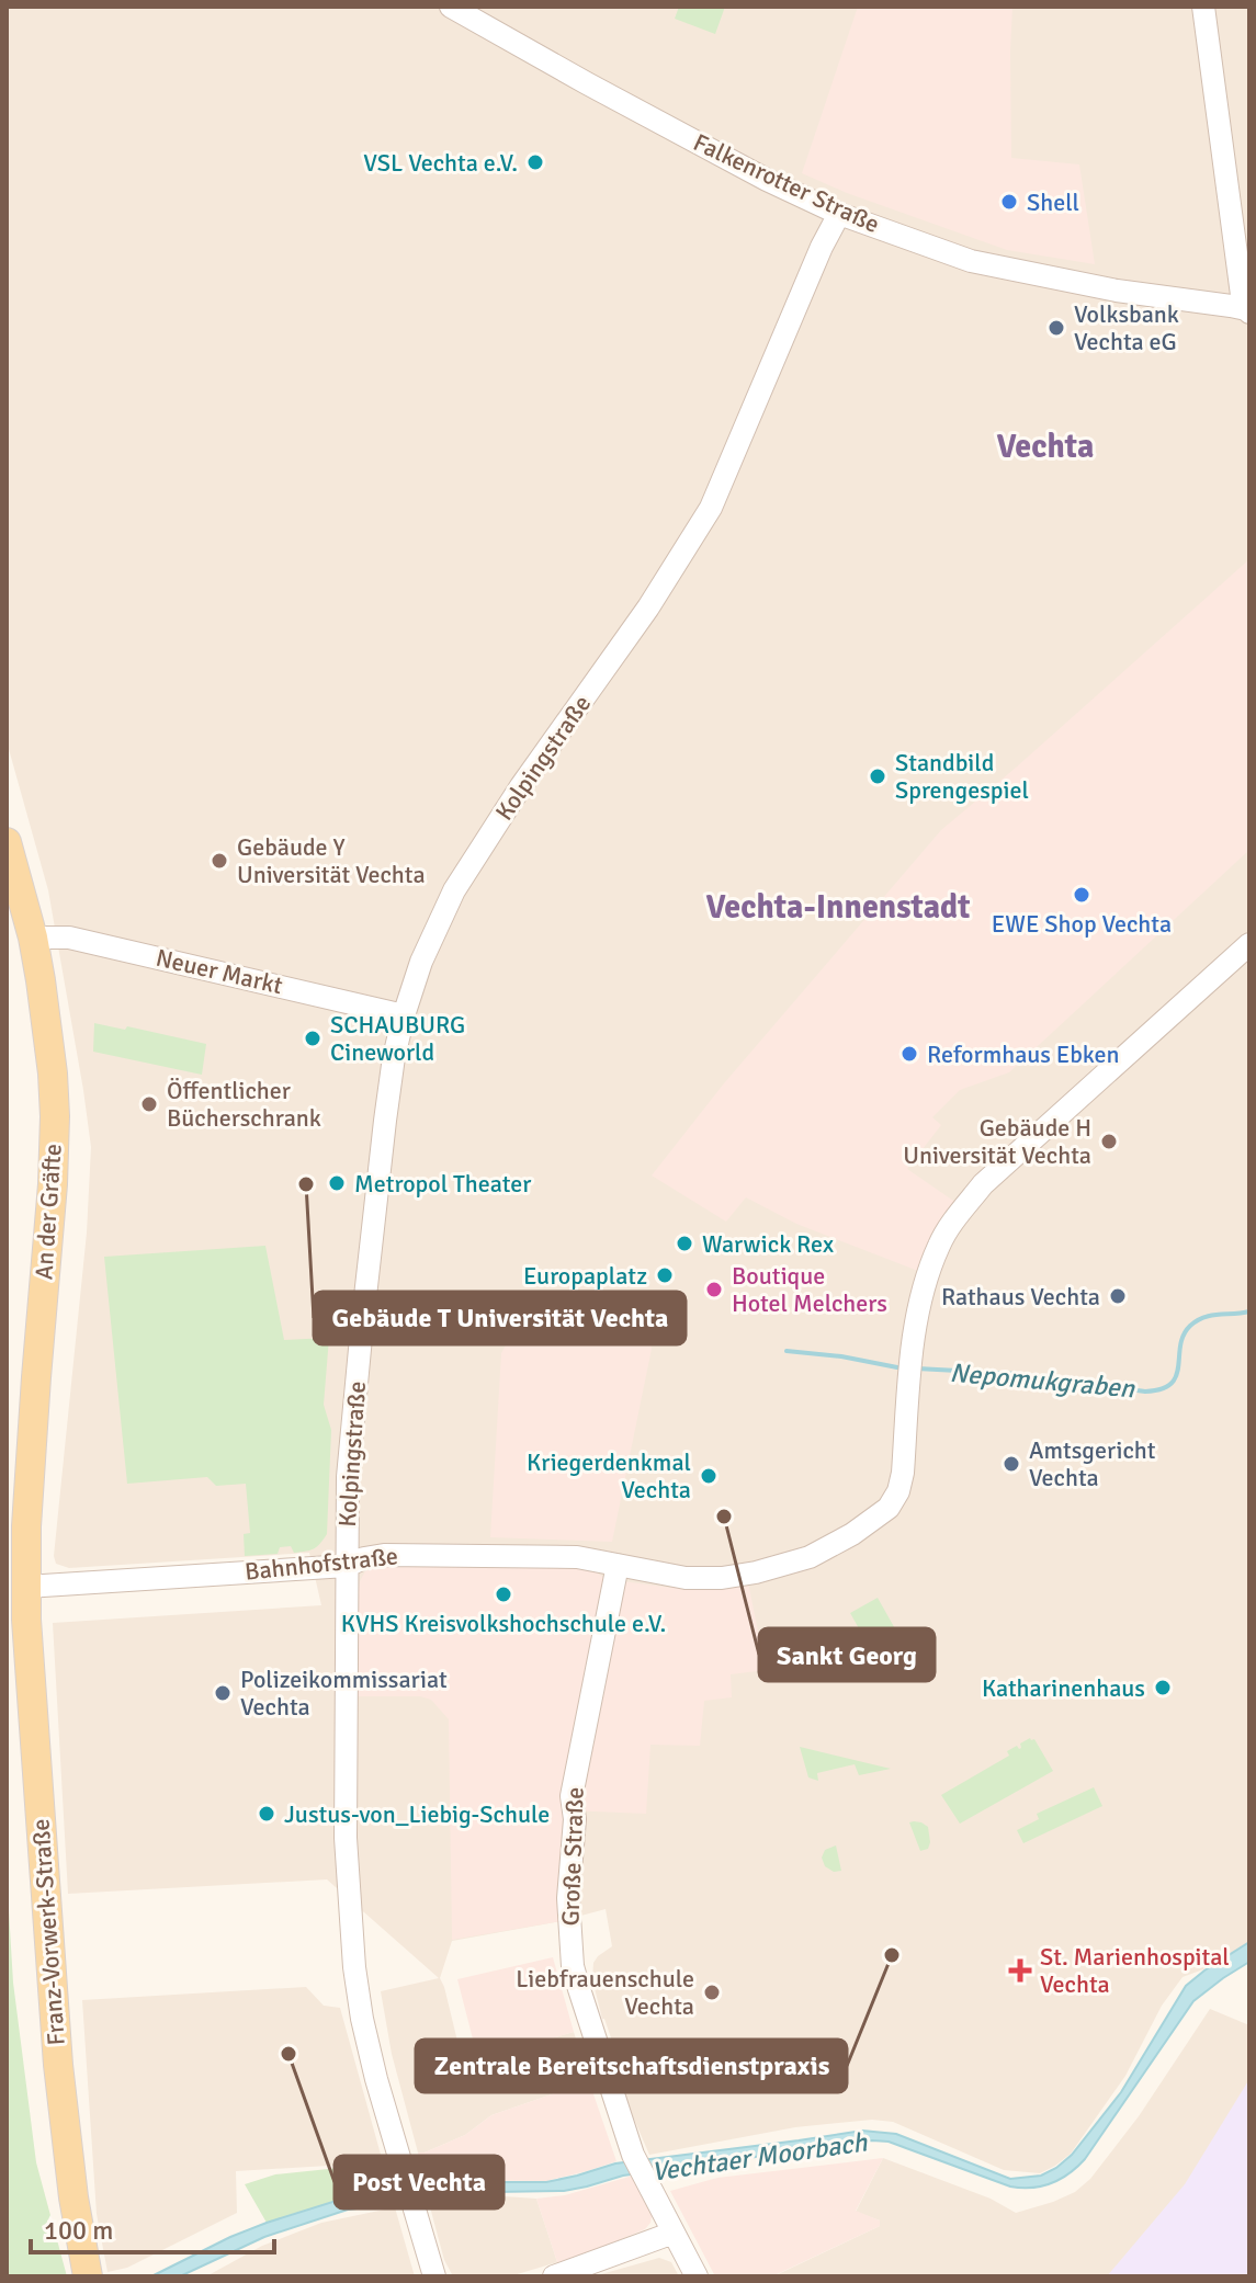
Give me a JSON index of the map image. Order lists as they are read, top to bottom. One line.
{"streets":{"main road":["An der Gräfte","Franz-Vorwerk-Straße"],"street":["Falkenrotter Straße","Kolpingstraße","Neuer Markt","Bahnhofstraße","Große Straße"]},"crossings":[["Falkenrotter Straße","Kolpingstraße"],["Kolpingstraße","Neuer Markt"],["Kolpingstraße","Bahnhofstraße"],["Neuer Markt","An der Gräfte"],["An der Gräfte","Bahnhofstraße"],["An der Gräfte","Franz-Vorwerk-Straße"],["Bahnhofstraße","Große Straße"],["Bahnhofstraße","Franz-Vorwerk-Straße"]],"districts":["Vechta","Vechta-Innenstadt"],"water":["Nepomukgraben","Vechtaer Moorbach"],"places":{"other":["VSL Vechta e.V.","Shell","Volksbank Vechta eG","Standbild Sprengespiel","Gebäude Y Universität Vechta","EWE Shop Vechta","SCHAUBURG Cineworld","Reformhaus Ebken","Öffentlicher Bücherschrank","Gebäude H Universität Vechta","Metropol Theater","Gebäude T Universität Vechta","Warwick Rex","Europaplatz","Boutique Hotel Melchers","Rathaus Vechta","Amtsgericht Vechta","Kriegerdenkmal Vechta","Sankt Georg","KVHS Kreisvolkshochschule e.V.","Katharinenhaus","Polizeikommissariat Vechta","Justus-von_Liebig-Schule","Zentrale Bereitschaftsdienstpraxis","Liebfrauenschule Vechta","Post Vechta"],"health":["St. Marienhospital Vechta"]},"scale_bar":"100 m"}
